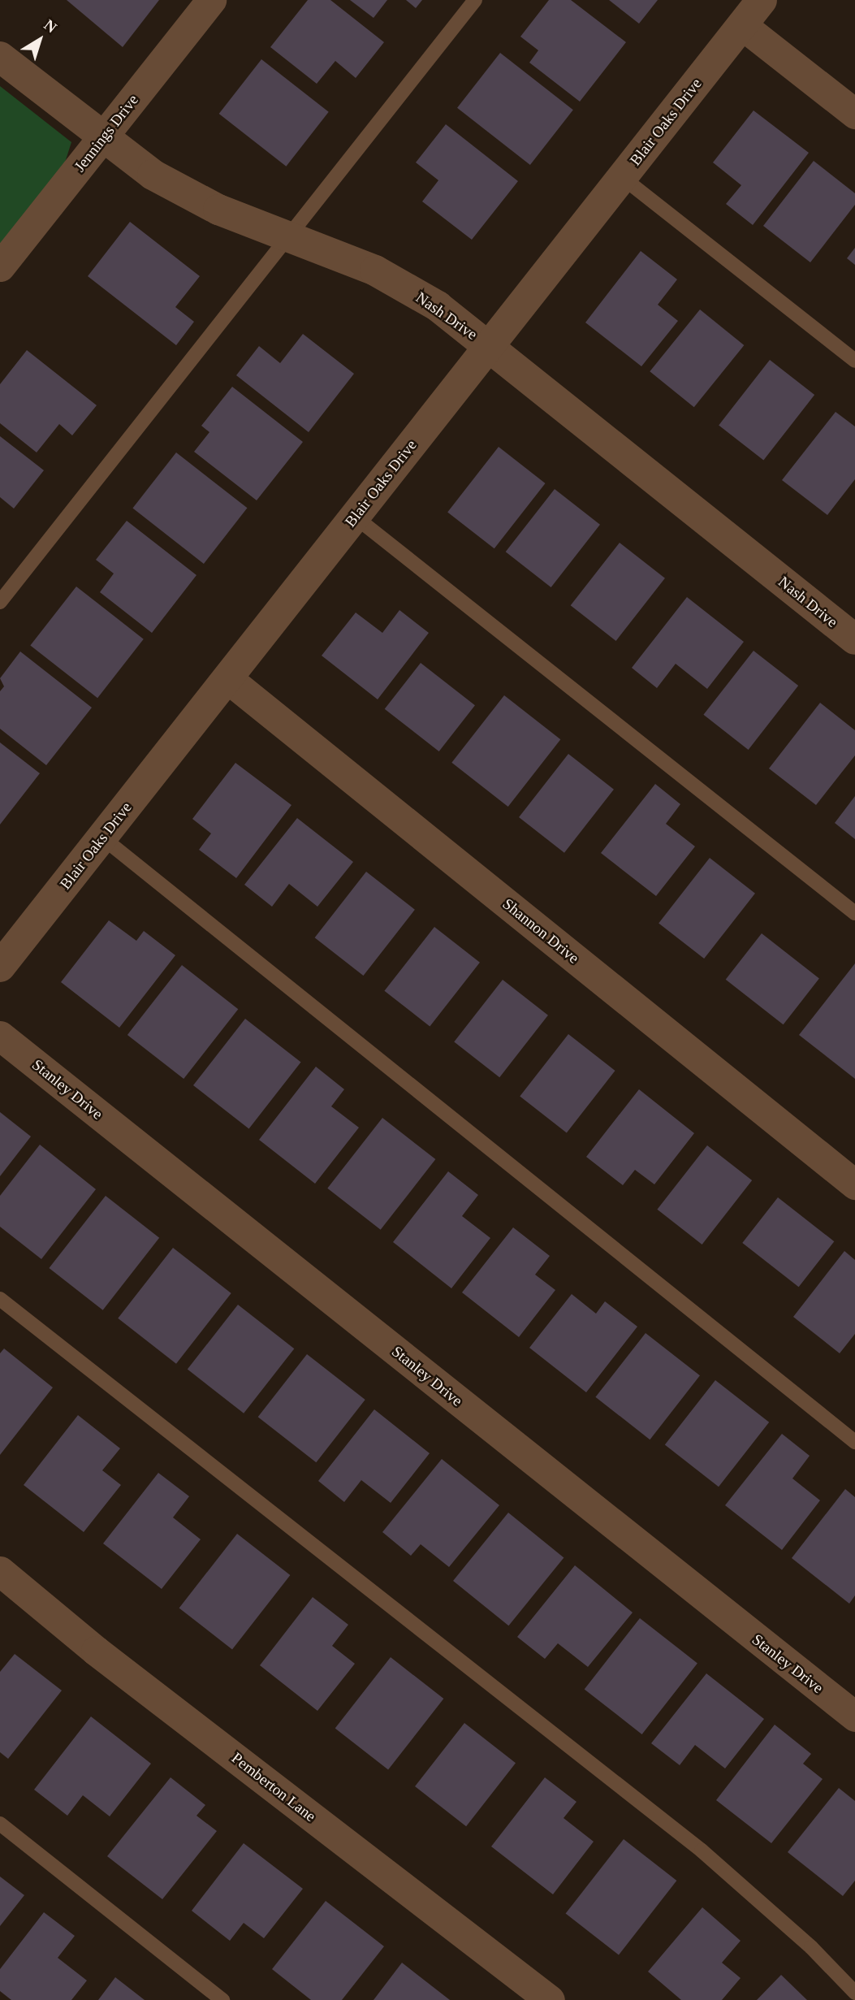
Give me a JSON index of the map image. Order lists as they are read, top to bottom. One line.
{"streets":{"street":["Blair Oaks Drive","Jennings Drive","Nash Drive","Shannon Drive","Stanley Drive","Pemberton Lane"]},"crossings":[["Blair Oaks Drive","Nash Drive"],["Blair Oaks Drive","Shannon Drive"],["Jennings Drive","Nash Drive"]],"north":"top right"}
